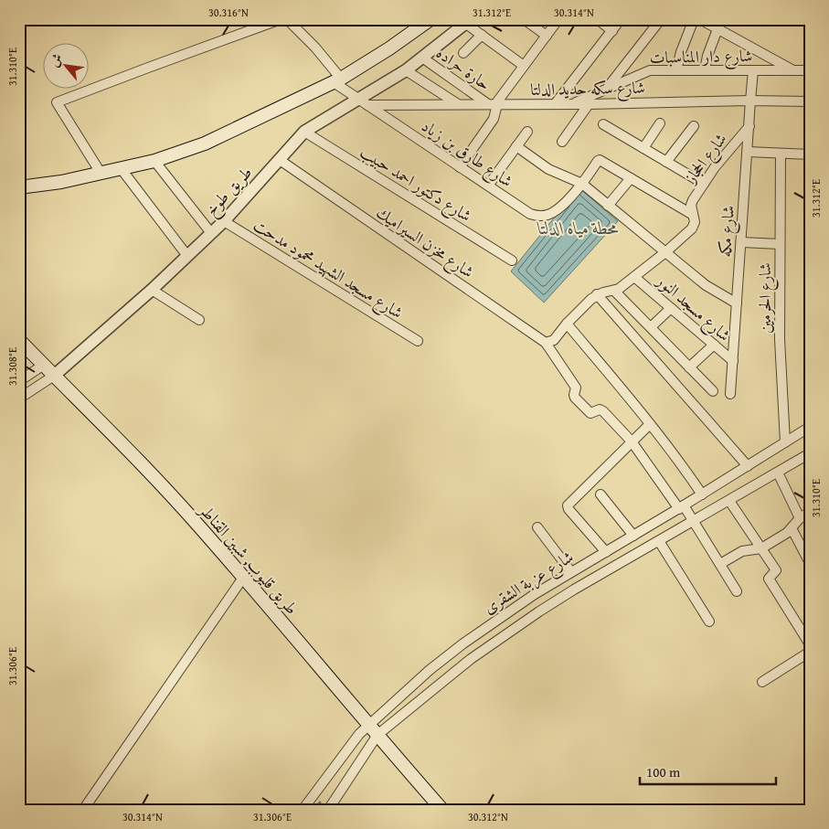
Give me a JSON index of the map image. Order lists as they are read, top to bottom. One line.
{"streets":{"main road":["طريق قليوب, شبين القناطر"],"street":["شارع دار المناسبات","حارة حراده","شارع سكه حديد الدلتا","شارع طارق بن زياد","شارع الحجاز","شارع دكتور احمد حبيب","طريق طوخ","شارع مكه","شارع مخزن السيراميك","شارع مسجد الشهيد محمود مدحت","شارع الحرمين","شارع مسجد النور","شارع عزبة الشقرى"]},"crossings":[["شارع دار المناسبات","شارع سكه حديد الدلتا"],["شارع دار المناسبات","شارع مكه"],["حارة حراده","شارع سكه حديد الدلتا"],["حارة حراده","طريق طوخ"],["شارع سكه حديد الدلتا","شارع طارق بن زياد"],["شارع سكه حديد الدلتا","طريق طوخ"],["شارع سكه حديد الدلتا","شارع مكه"],["شارع طارق بن زياد","طريق طوخ"],["شارع الحجاز","شارع مكه"],["شارع دكتور احمد حبيب","طريق طوخ"],["طريق طوخ","شارع مخزن السيراميك"],["طريق طوخ","شارع مسجد الشهيد محمود مدحت"],["طريق طوخ","طريق قليوب, شبين القناطر"],["شارع مكه","شارع مسجد النور"],["شارع الحرمين","شارع عزبة الشقرى"],["طريق قليوب, شبين القناطر","شارع عزبة الشقرى"]],"water":["محطة مياه الدلتا"],"scale_bar":"100 m","north":"top left","coordinates":["30.316°N","31.312°E","30.314°N","31.310°E","31.308°E","31.306°E","30.312°N"]}
